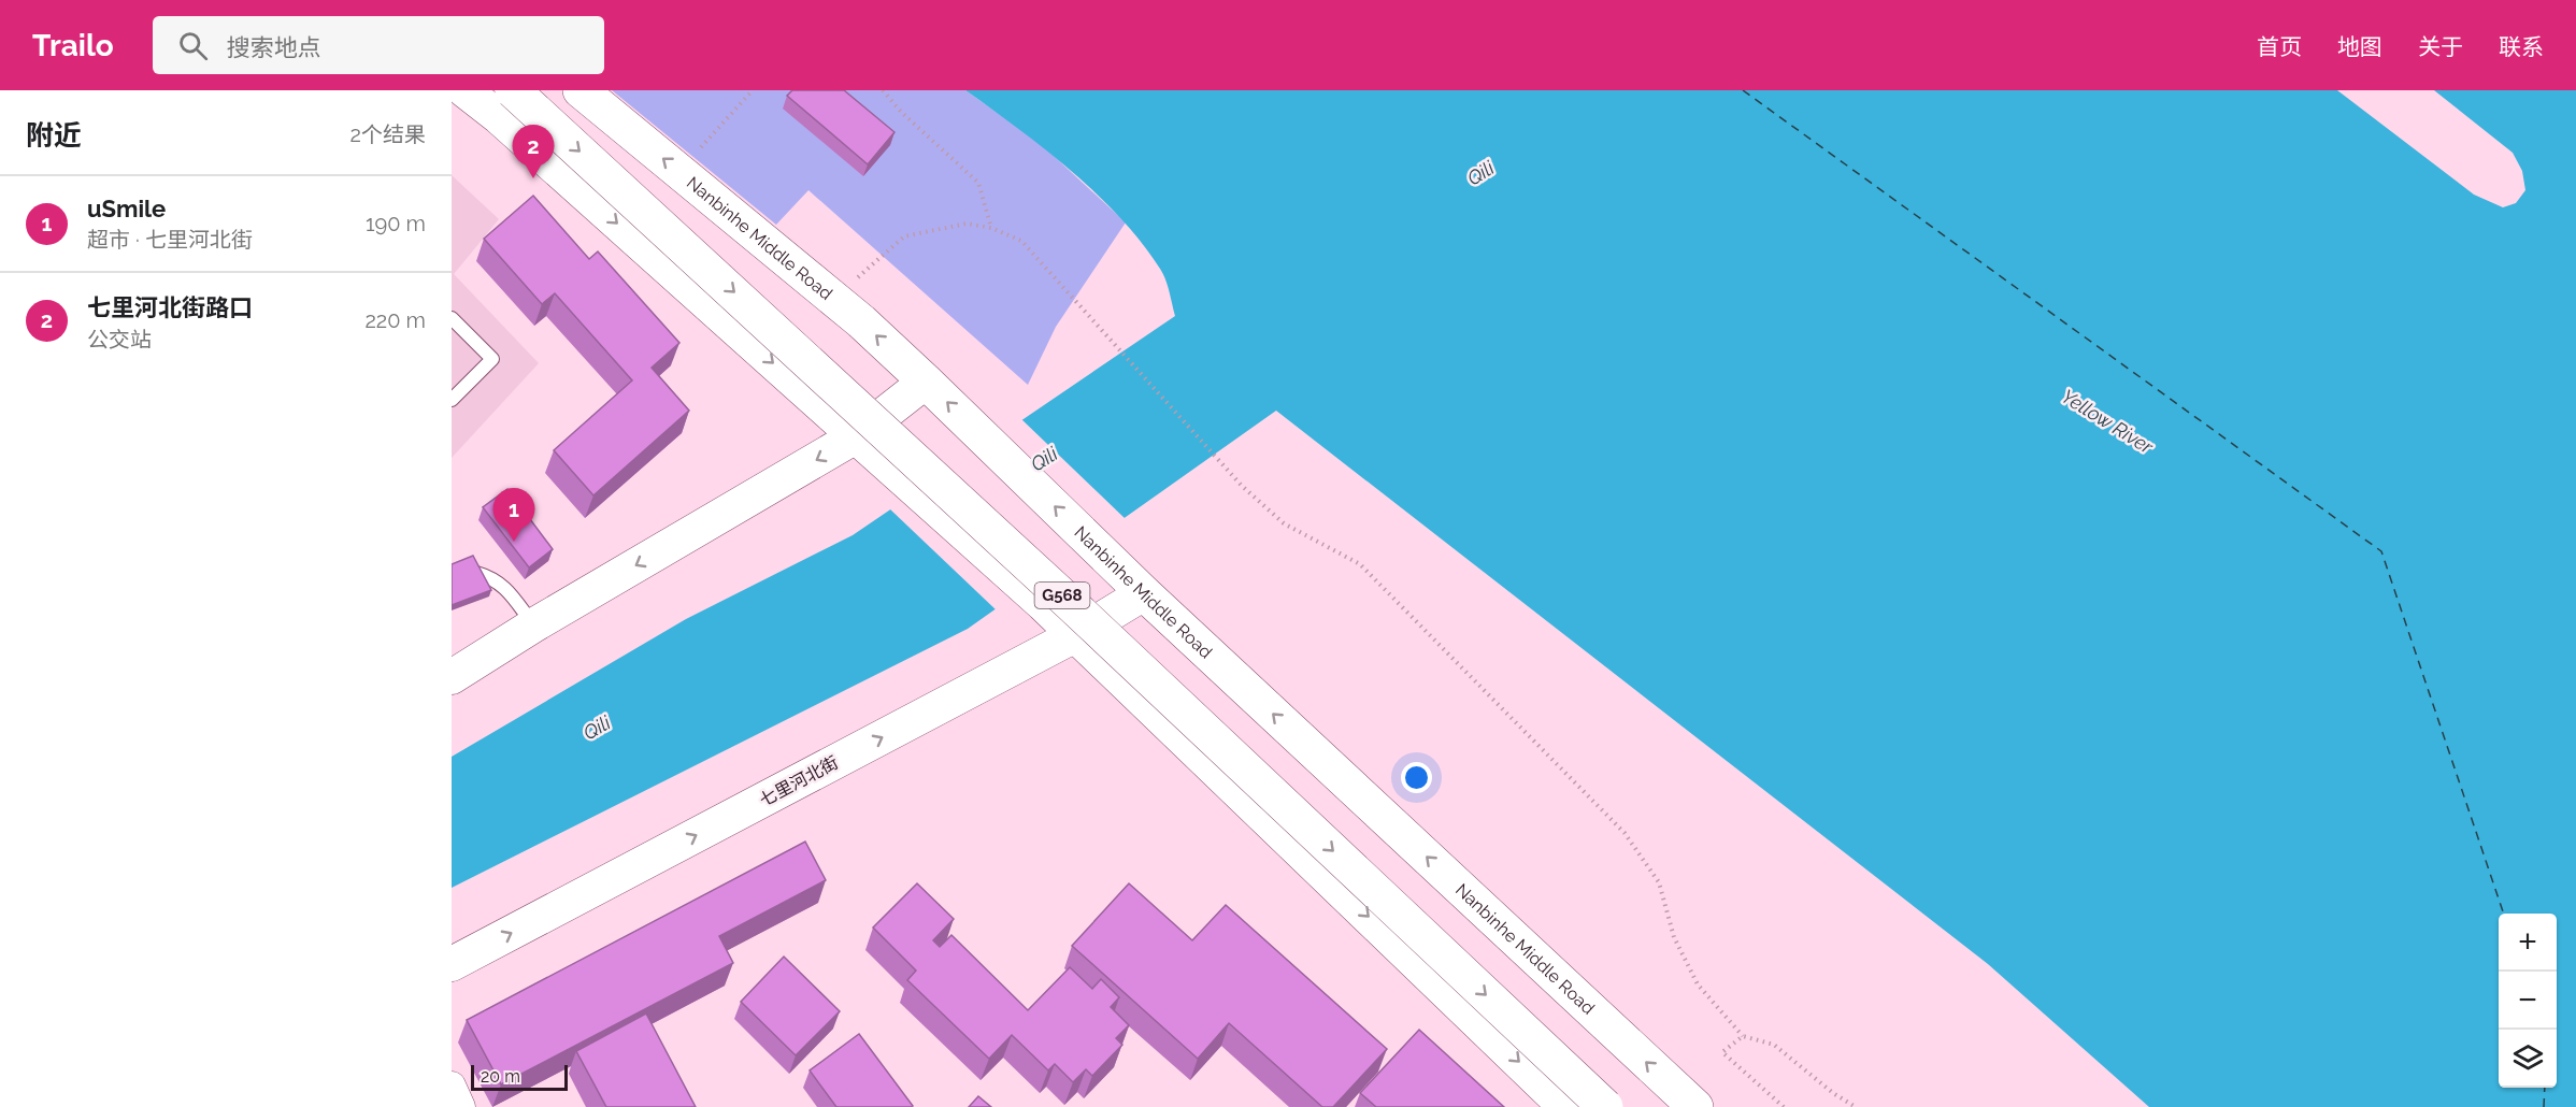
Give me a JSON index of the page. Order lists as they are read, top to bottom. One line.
{"streets":{"highway":["Nanbinhe Middle Road","G568"],"street":["七里河北街"]},"crossings":[["Nanbinhe Middle Road","七里河北街"]],"water":["Qili","Yellow River"],"scale_bar":"20 m","page":{"header":"Trailo","search":"搜索地点","nav":["首页","地图","关于","联系"],"heading":["附近","2个结果"],"pins":["2","1"],"list":[{"mark":"1","name":"uSmile","note":"超市 · 七里河北街","value":"190 m"},{"mark":"2","name":"七里河北街路口","note":"公交站","value":"220 m"}],"map_buttons":["+","−"],"scale":"20 m"}}
